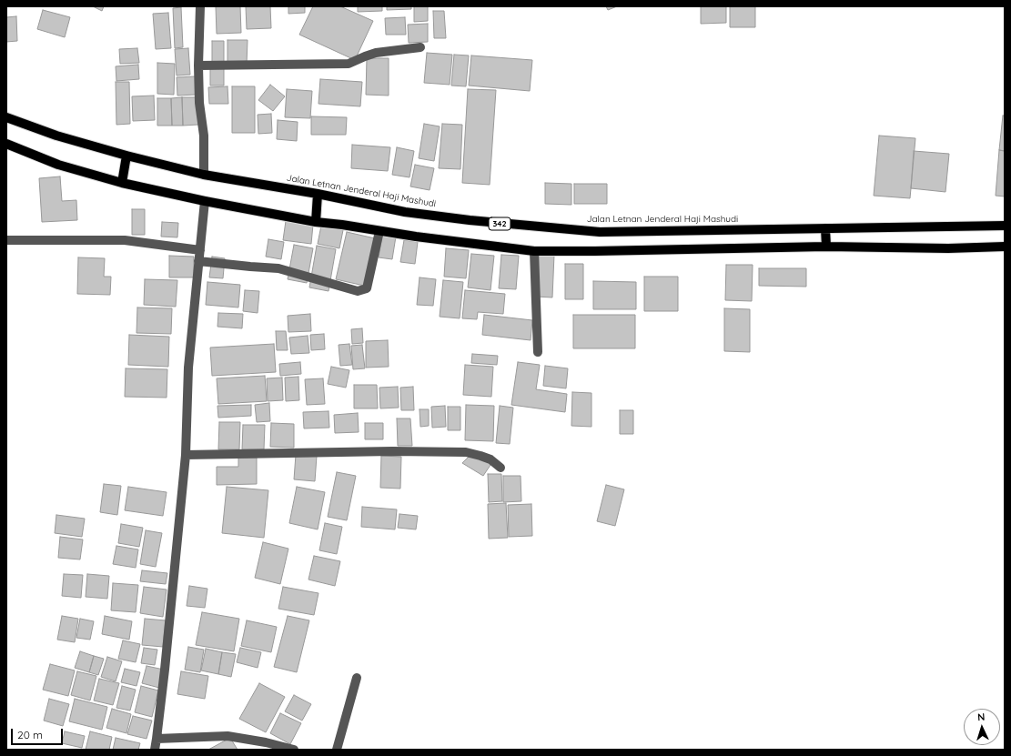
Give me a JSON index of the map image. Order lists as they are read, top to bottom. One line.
{"streets":{"main road":["Jalan Letnan Jenderal Haji Mashudi","342"]},"scale_bar":"20 m","north":"top"}
